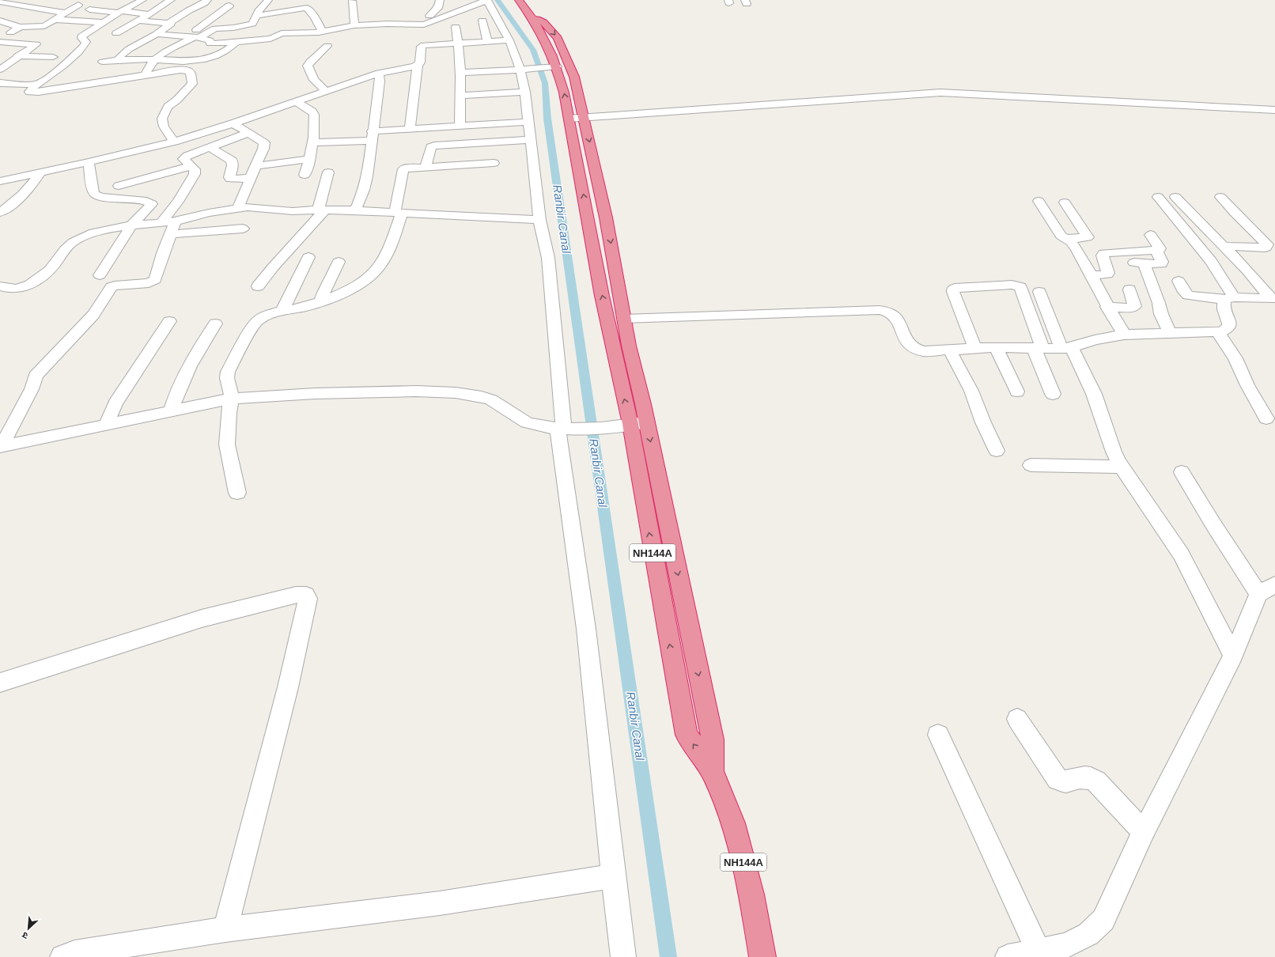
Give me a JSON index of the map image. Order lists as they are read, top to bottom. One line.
{"streets":{"highway":["NH144A"]},"water":["Ranbir Canal"],"north":"bottom left"}
